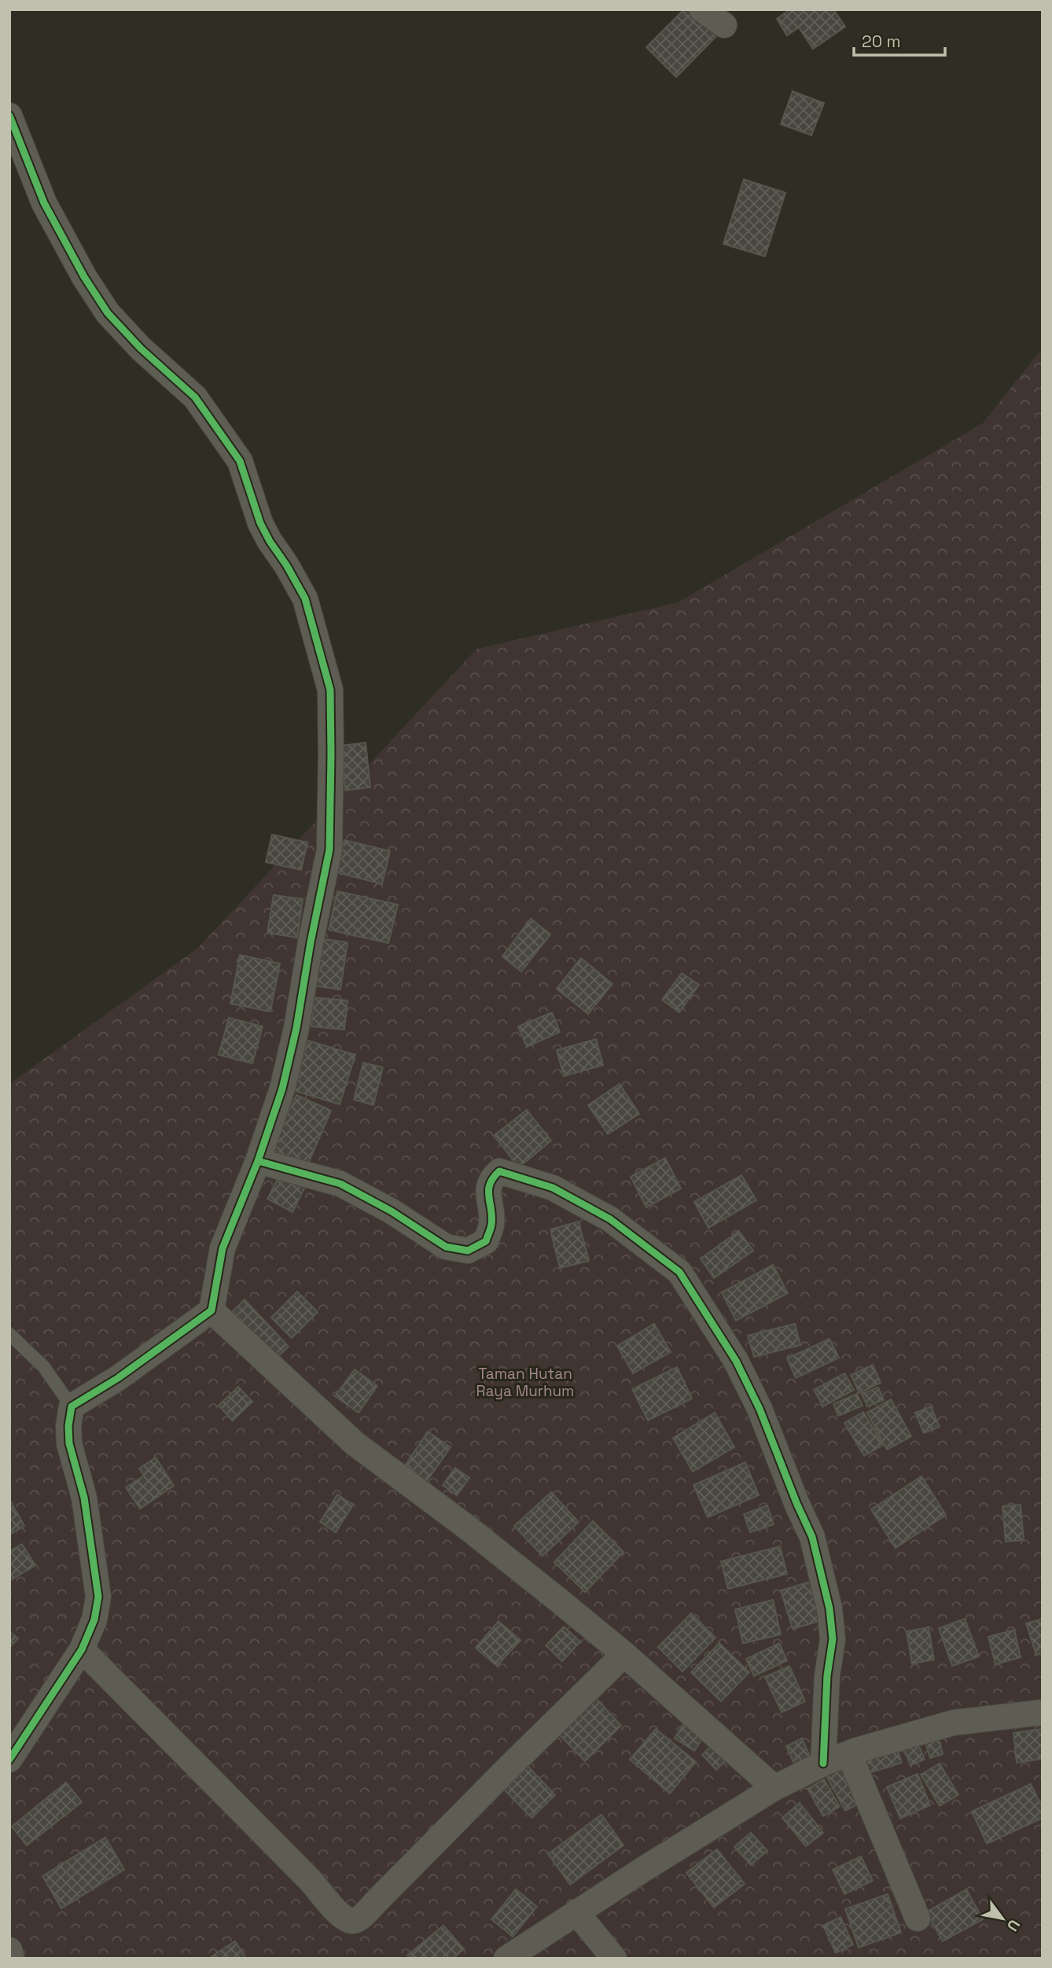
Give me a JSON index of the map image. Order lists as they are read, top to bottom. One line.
{"parks":["Taman Hutan Raya Murhum"],"scale_bar":"20 m","north":"bottom right"}
